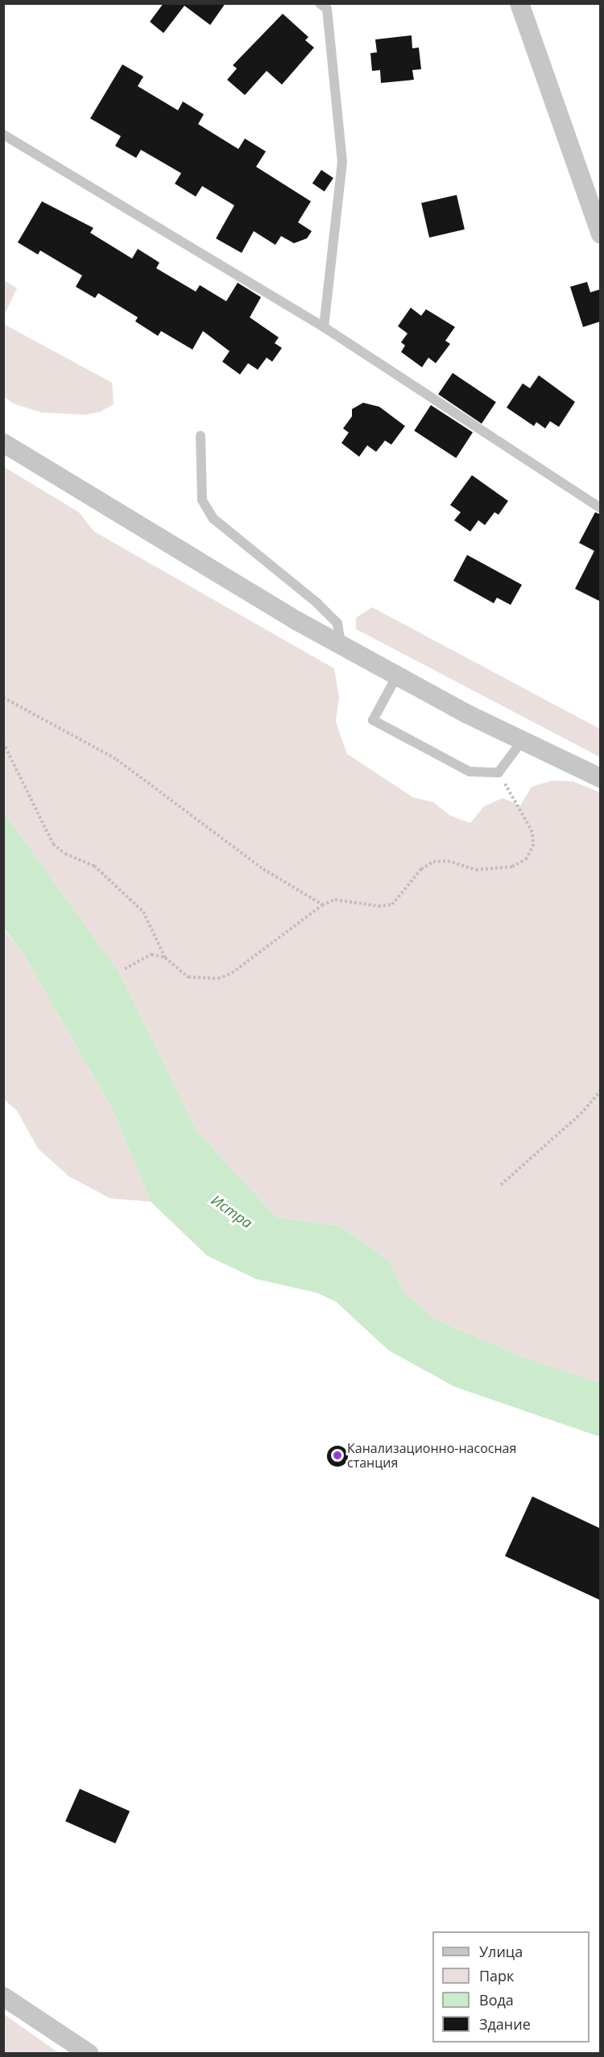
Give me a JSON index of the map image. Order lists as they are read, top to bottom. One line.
{"water":["Истра"],"places":["Канализационно-насосная станция"],"legend":["Улица","Парк","Вода","Здание"]}
